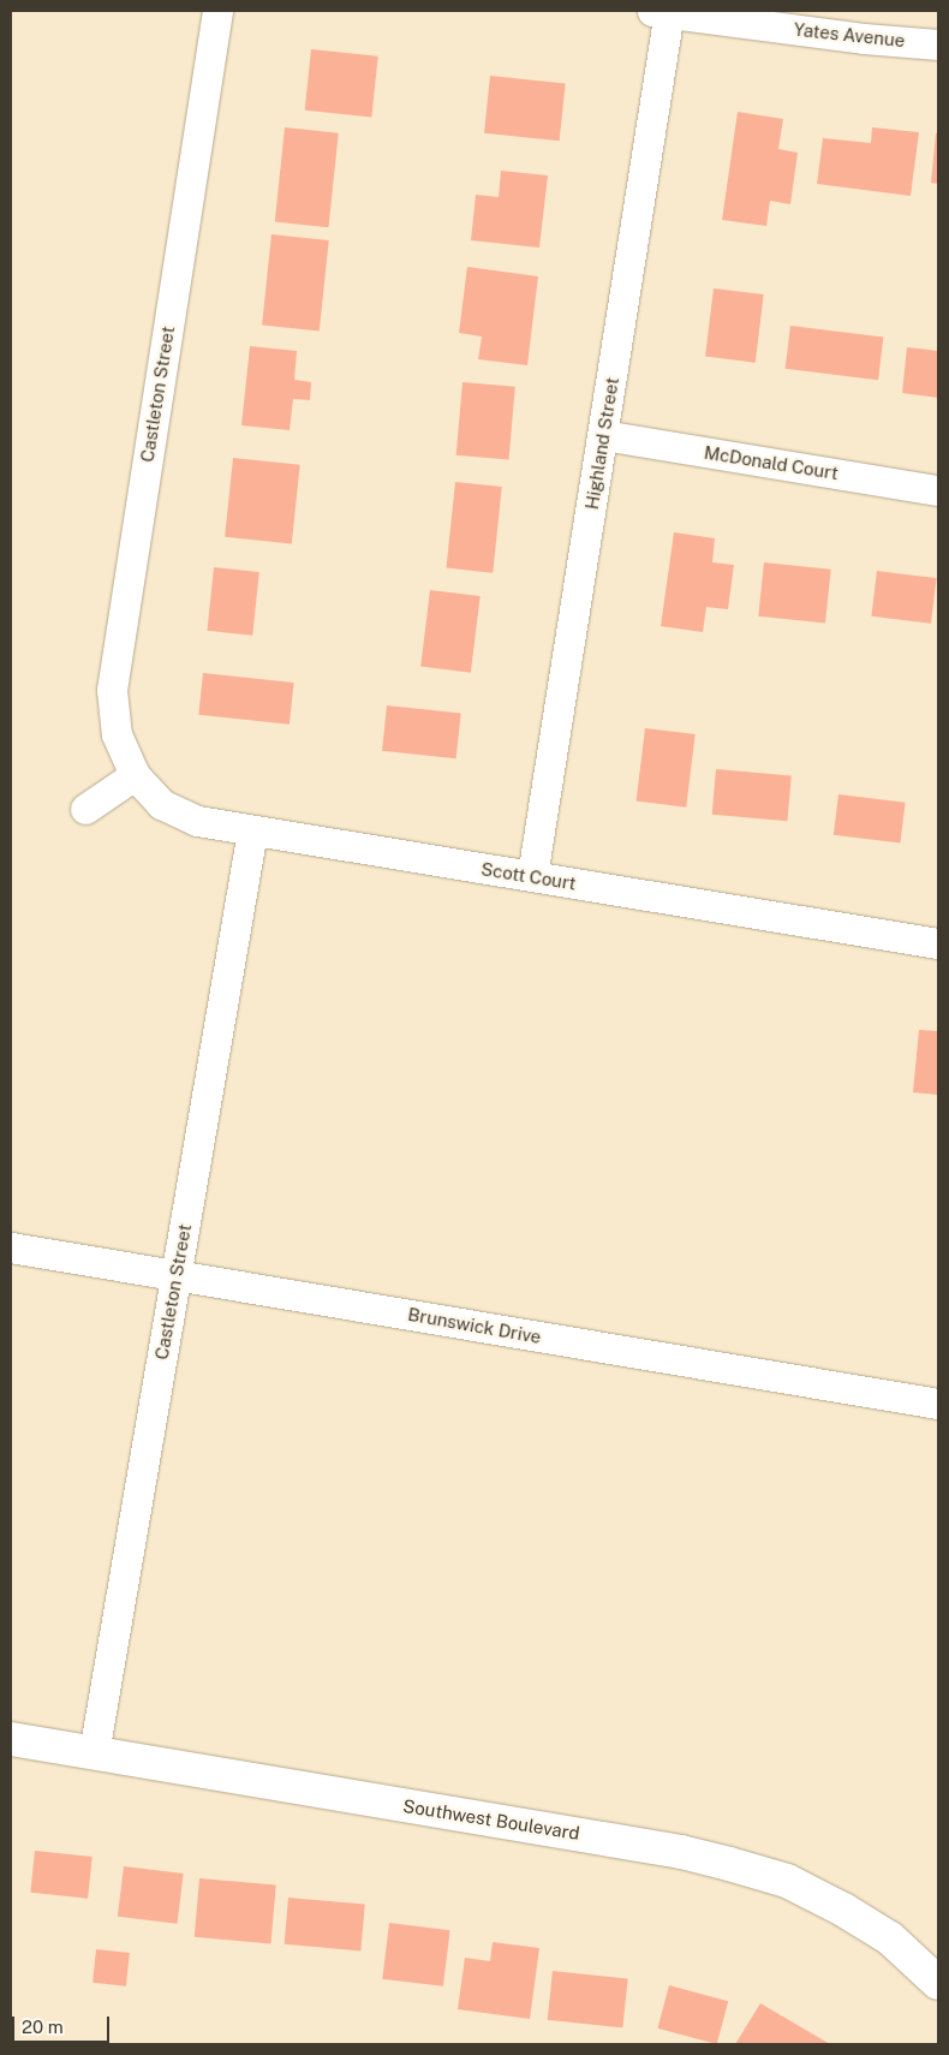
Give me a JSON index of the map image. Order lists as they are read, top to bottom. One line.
{"streets":{"street":["Yates Avenue","Castleton Street","Highland Street","McDonald Court","Scott Court","Brunswick Drive","Southwest Boulevard"]},"crossings":[["Yates Avenue","Highland Street"],["Castleton Street","Scott Court"],["Castleton Street","Brunswick Drive"],["Castleton Street","Southwest Boulevard"],["Highland Street","McDonald Court"],["Highland Street","Scott Court"]],"scale_bar":"20 m"}
